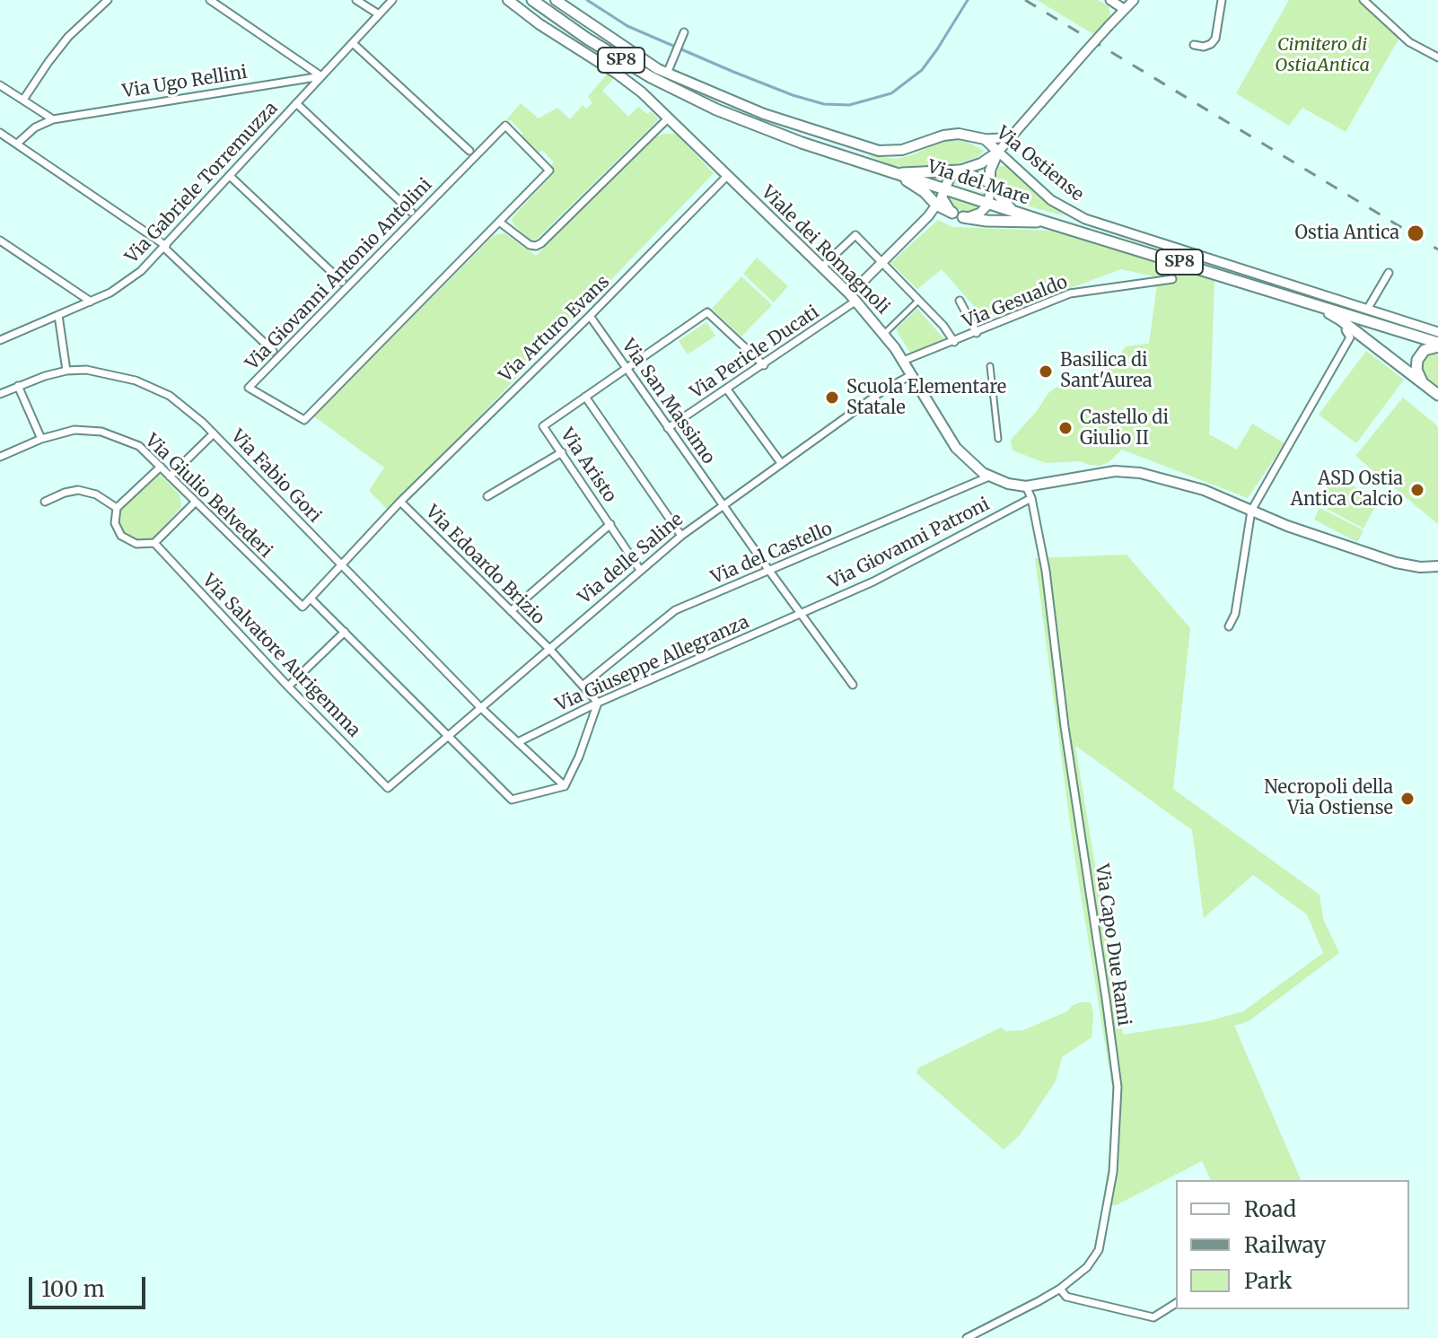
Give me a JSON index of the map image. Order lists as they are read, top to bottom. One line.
{"streets":{"main road":["SP8","Via Ostiense","Via del Mare","Viale dei Romagnoli"],"street":["Via Ugo Rellini","Via Gabriele Torremuzza","Via Giovanni Antonio Antolini","Via Gesualdo","Via Arturo Evans","Via Pericle Ducati","Via San Massimo","Via Aristo","Via Fabio Gori","Via Giulio Belvederi","Via Giovanni Patroni","Via del Castello","Via delle Saline","Via Edoardo Brizio","Via Salvatore Aurigemma","Via Giuseppe Allegranza","Via Capo Due Rami"]},"crossings":[["Via Ugo Rellini","Via Gabriele Torremuzza"],["Viale dei Romagnoli","Via Gesualdo"],["Viale dei Romagnoli","Via Arturo Evans"],["Viale dei Romagnoli","Via Pericle Ducati"],["Viale dei Romagnoli","Via del Castello"],["Viale dei Romagnoli","Via delle Saline"],["Viale dei Romagnoli","Via Capo Due Rami"],["Via Arturo Evans","Via San Massimo"],["Via Arturo Evans","Via Fabio Gori"],["Via Arturo Evans","Via Giulio Belvederi"],["Via Arturo Evans","Via Edoardo Brizio"],["Via Pericle Ducati","Via San Massimo"],["Via Pericle Ducati","Via Aristo"],["Via San Massimo","Via Aristo"],["Via San Massimo","Via Giovanni Patroni"],["Via San Massimo","Via del Castello"],["Via San Massimo","Via delle Saline"],["Via San Massimo","Via Giuseppe Allegranza"],["Via Aristo","Via delle Saline"],["Via Fabio Gori","Via delle Saline"],["Via Fabio Gori","Via Giuseppe Allegranza"],["Via Giovanni Patroni","Via Giuseppe Allegranza"],["Via Giovanni Patroni","Via Capo Due Rami"],["Via del Castello","Via Edoardo Brizio"],["Via delle Saline","Via Edoardo Brizio"],["Via delle Saline","Via Salvatore Aurigemma"],["Via Edoardo Brizio","Via Giuseppe Allegranza"]],"parks":["Cimitero di OstiaAntica"],"places":["Ostia Antica","Basilica di Sant'Aurea","Scuola Elementare Statale","Castello di Giulio II","ASD Ostia Antica Calcio","Necropoli della Via Ostiense"],"legend":["Road","Railway","Park"],"scale_bar":"100 m"}
